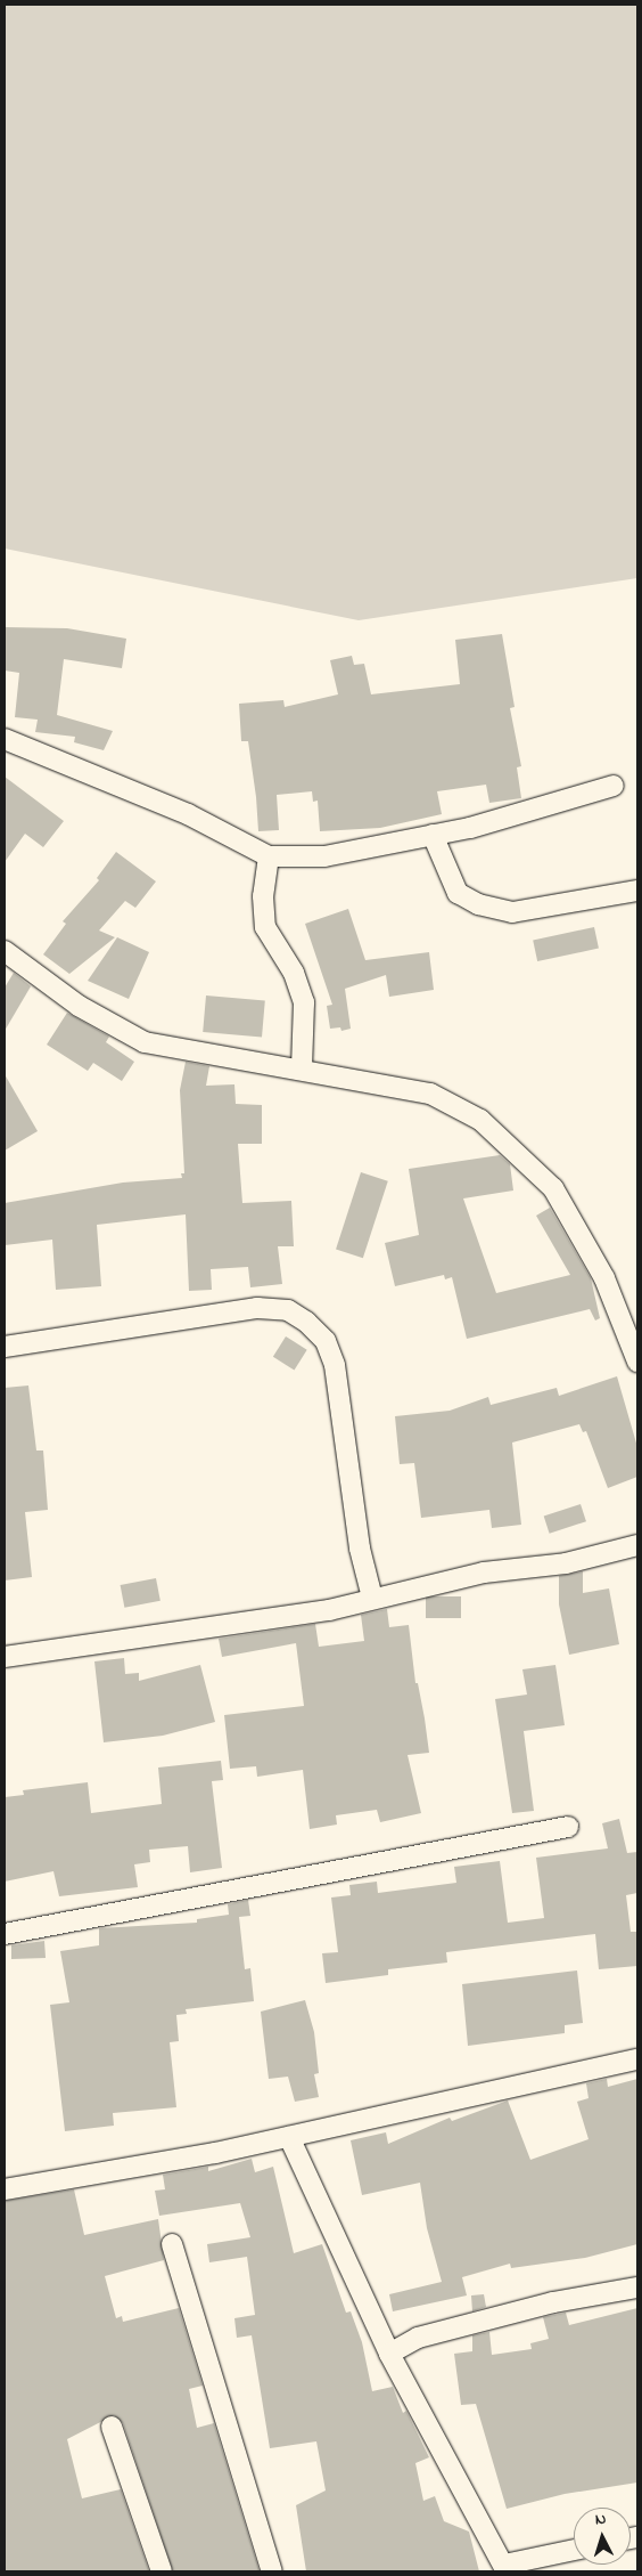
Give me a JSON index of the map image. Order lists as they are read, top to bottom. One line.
{"north":"top"}
